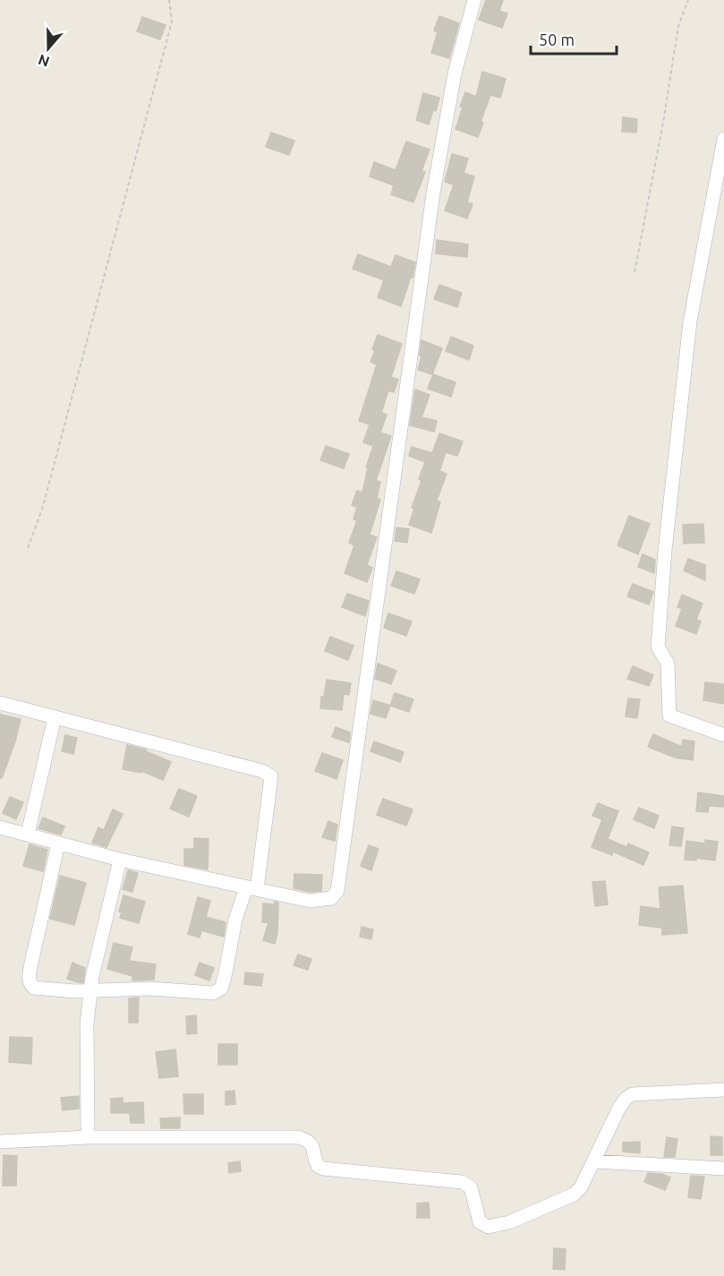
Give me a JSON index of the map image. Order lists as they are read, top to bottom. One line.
{"scale_bar":"50 m","north":"bottom"}
